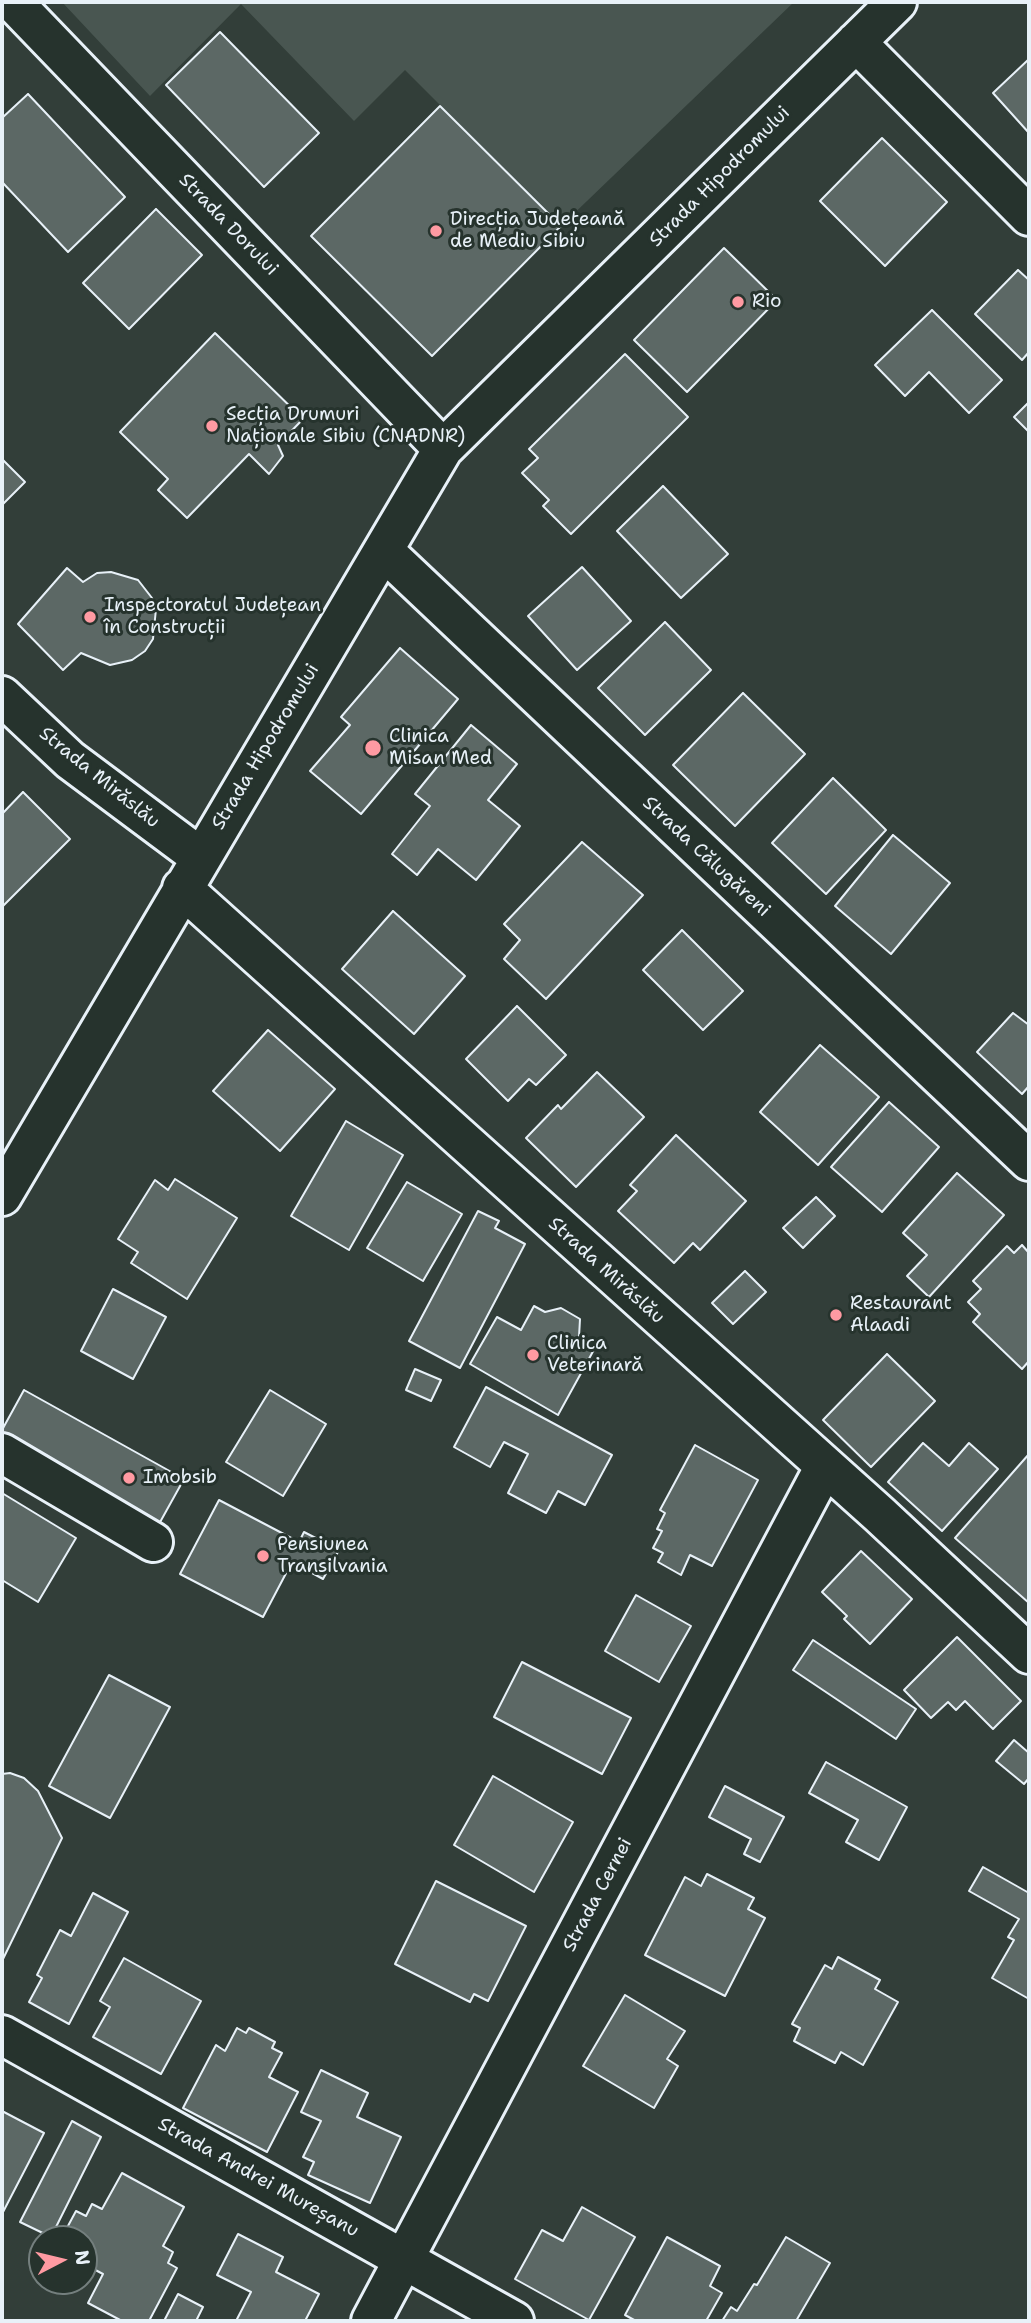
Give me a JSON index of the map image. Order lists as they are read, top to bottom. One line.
{"streets":{"street":["Strada Hipodromului","Strada Dorului","Strada Mirăslău","Strada Călugăreni","Strada Cernei","Strada Andrei Mureșanu"]},"crossings":[["Strada Hipodromului","Strada Dorului"],["Strada Hipodromului","Strada Mirăslău"],["Strada Hipodromului","Strada Călugăreni"],["Strada Mirăslău","Strada Cernei"],["Strada Cernei","Strada Andrei Mureșanu"]],"places":["Direcția Județeană de Mediu Sibiu","Rio","Secția Drumuri Naționale Sibiu (CNADNR)","Inspectoratul Județean în Construcții","Clinica Misan Med","Restaurant Alaadi","Clinica Veterinară","Imobsib","Pensiunea Transilvania"],"north":"right"}
